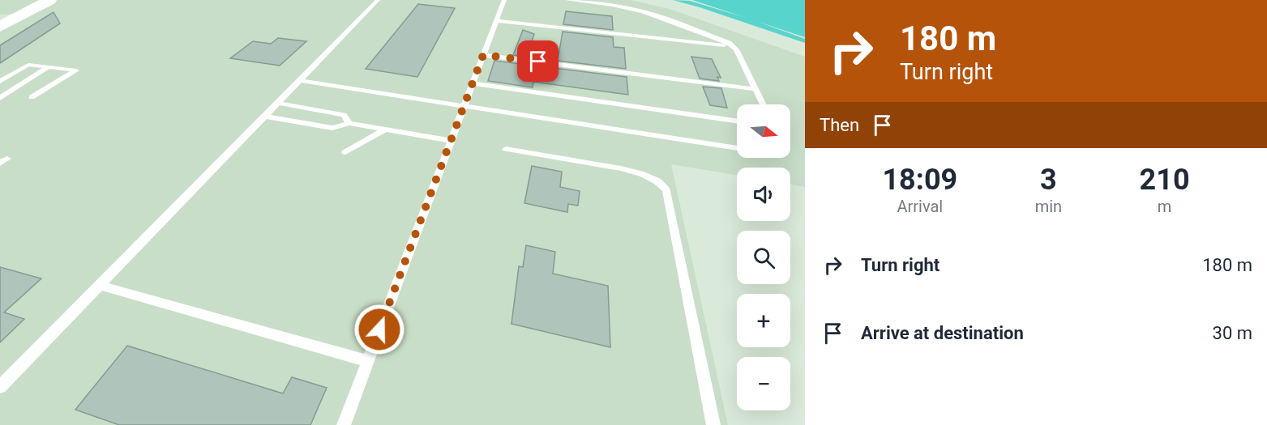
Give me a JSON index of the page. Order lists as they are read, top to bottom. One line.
{"north":"right","page":{"turn":["180 m","Turn right"],"then":"Then","map_buttons":["+","−"],"eta":["18:09","Arrival","3","min","210","m"],"list":[{"name":"Turn right","value":"180 m"},{"name":"Arrive at destination","value":"30 m"}]}}
